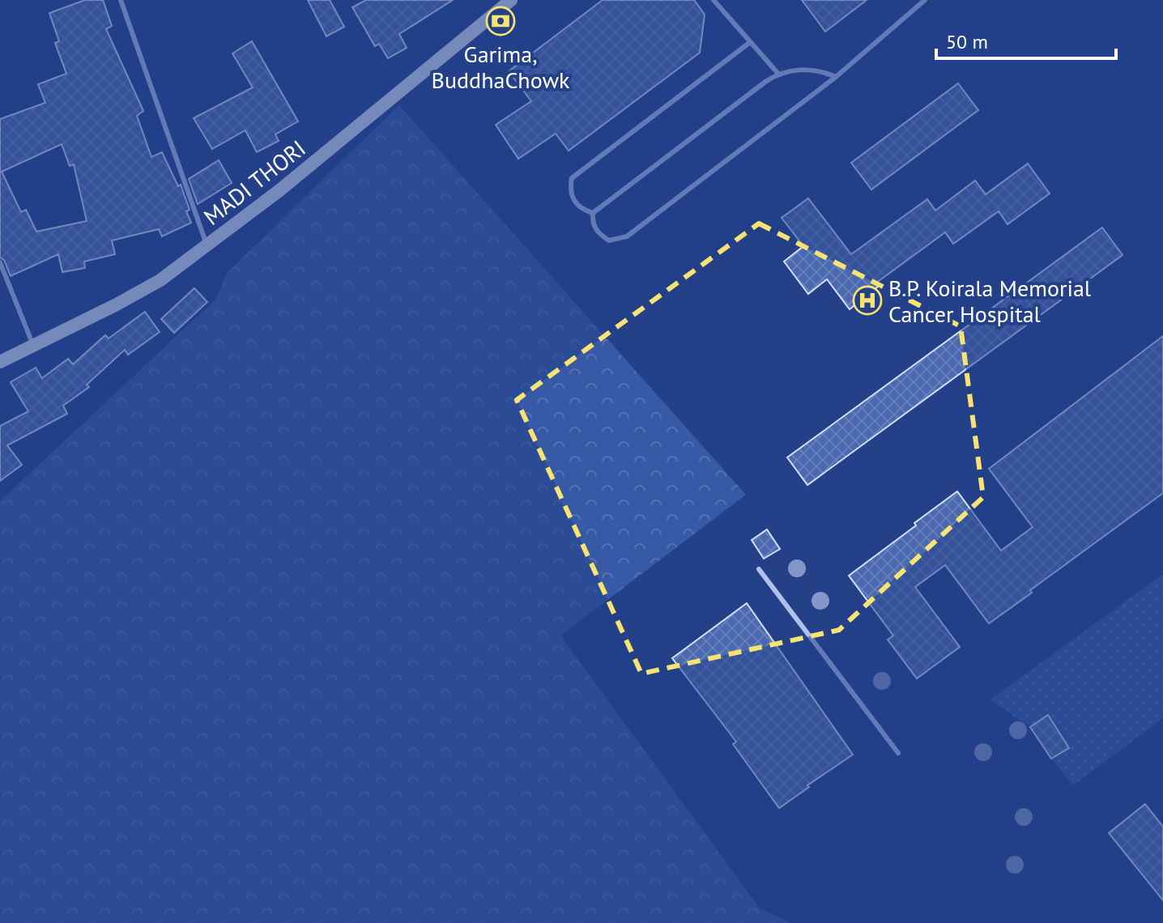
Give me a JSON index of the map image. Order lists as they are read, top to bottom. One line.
{"streets":{"main road":["MADI THORI"]},"places":{"bank":["Garima, BuddhaChowk"],"hospital":["B.P. Koirala Memorial Cancer Hospital"]},"scale_bar":"50 m"}
